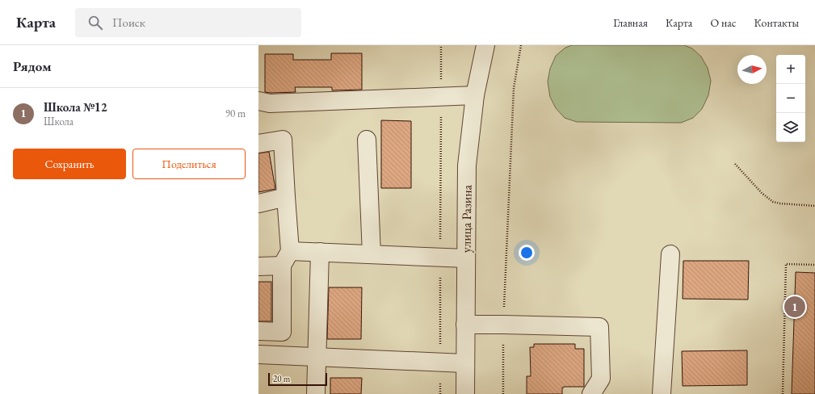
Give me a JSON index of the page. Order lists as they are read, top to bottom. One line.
{"streets":{"street":["улица Разина"]},"scale_bar":"20 m","north":"right","page":{"header":"Карта","search":"Поиск","nav":["Главная","Карта","О нас","Контакты"],"heading":"Рядом","map_buttons":["+","−"],"list":[{"mark":"1","name":"Школа №12","note":"Школа","value":"90 m"}],"buttons":["Сохранить","Поделиться"],"pins":"1","scale":"20 m"}}
